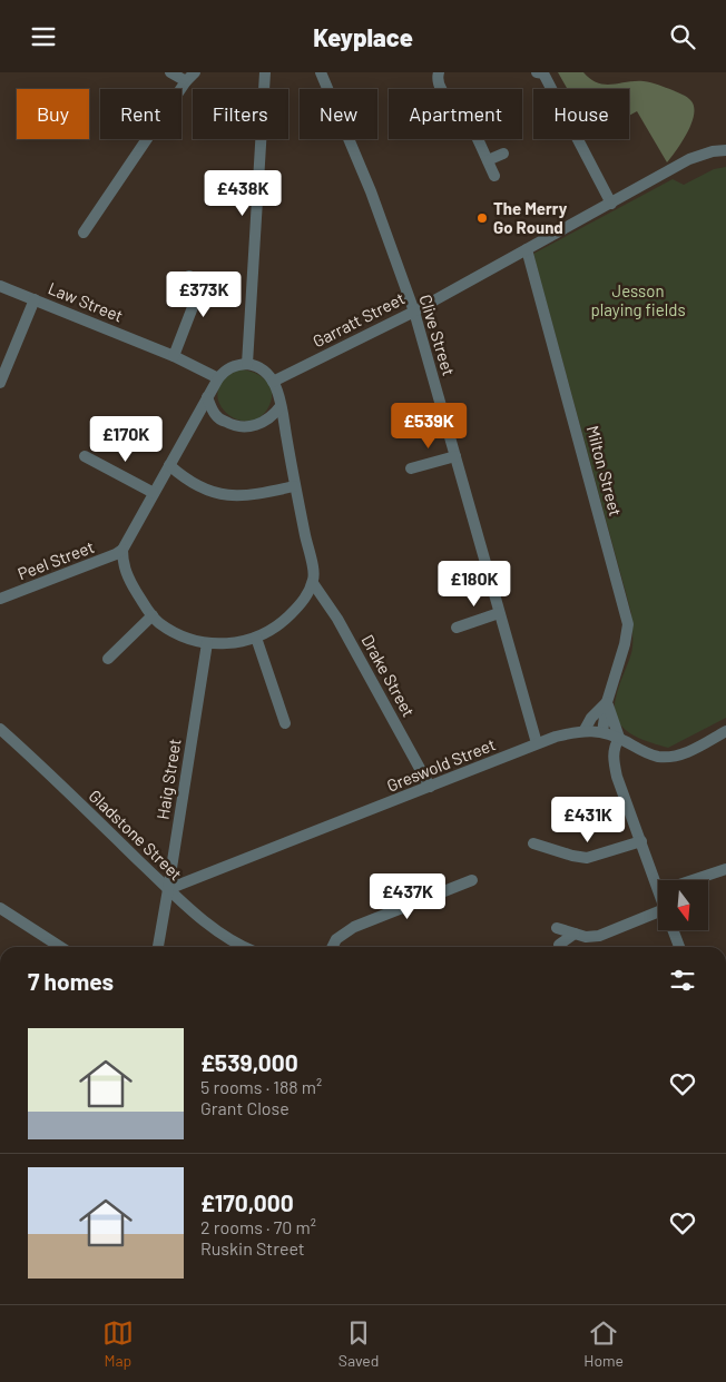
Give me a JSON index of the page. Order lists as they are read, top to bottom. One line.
{"streets":{"street":["Law Street","Garratt Street","Clive Street","Milton Street","Peel Street","Drake Street","Greswold Street","Haig Street","Gladstone Street"]},"crossings":[["Law Street","Garratt Street"],["Garratt Street","Clive Street"],["Garratt Street","Milton Street"],["Clive Street","Greswold Street"],["Milton Street","Greswold Street"],["Drake Street","Greswold Street"],["Greswold Street","Haig Street"],["Greswold Street","Gladstone Street"],["Haig Street","Gladstone Street"]],"parks":["Jesson playing fields"],"places":["The Merry Go Round"],"north":"bottom","page":{"header":"Keyplace","chip":["Buy","Rent","Filters","New","Apartment","House"],"price":["£438K","£373K","£539K","£170K","£180K","£431K","£437K"],"heading":"7 homes","list":[{"name":"£539,000","note":"5 rooms · 188 m² · Grant Close"},{"name":"£170,000","note":"2 rooms · 70 m² · Ruskin Street"}],"tabs":["Map","Saved","Home"]}}
